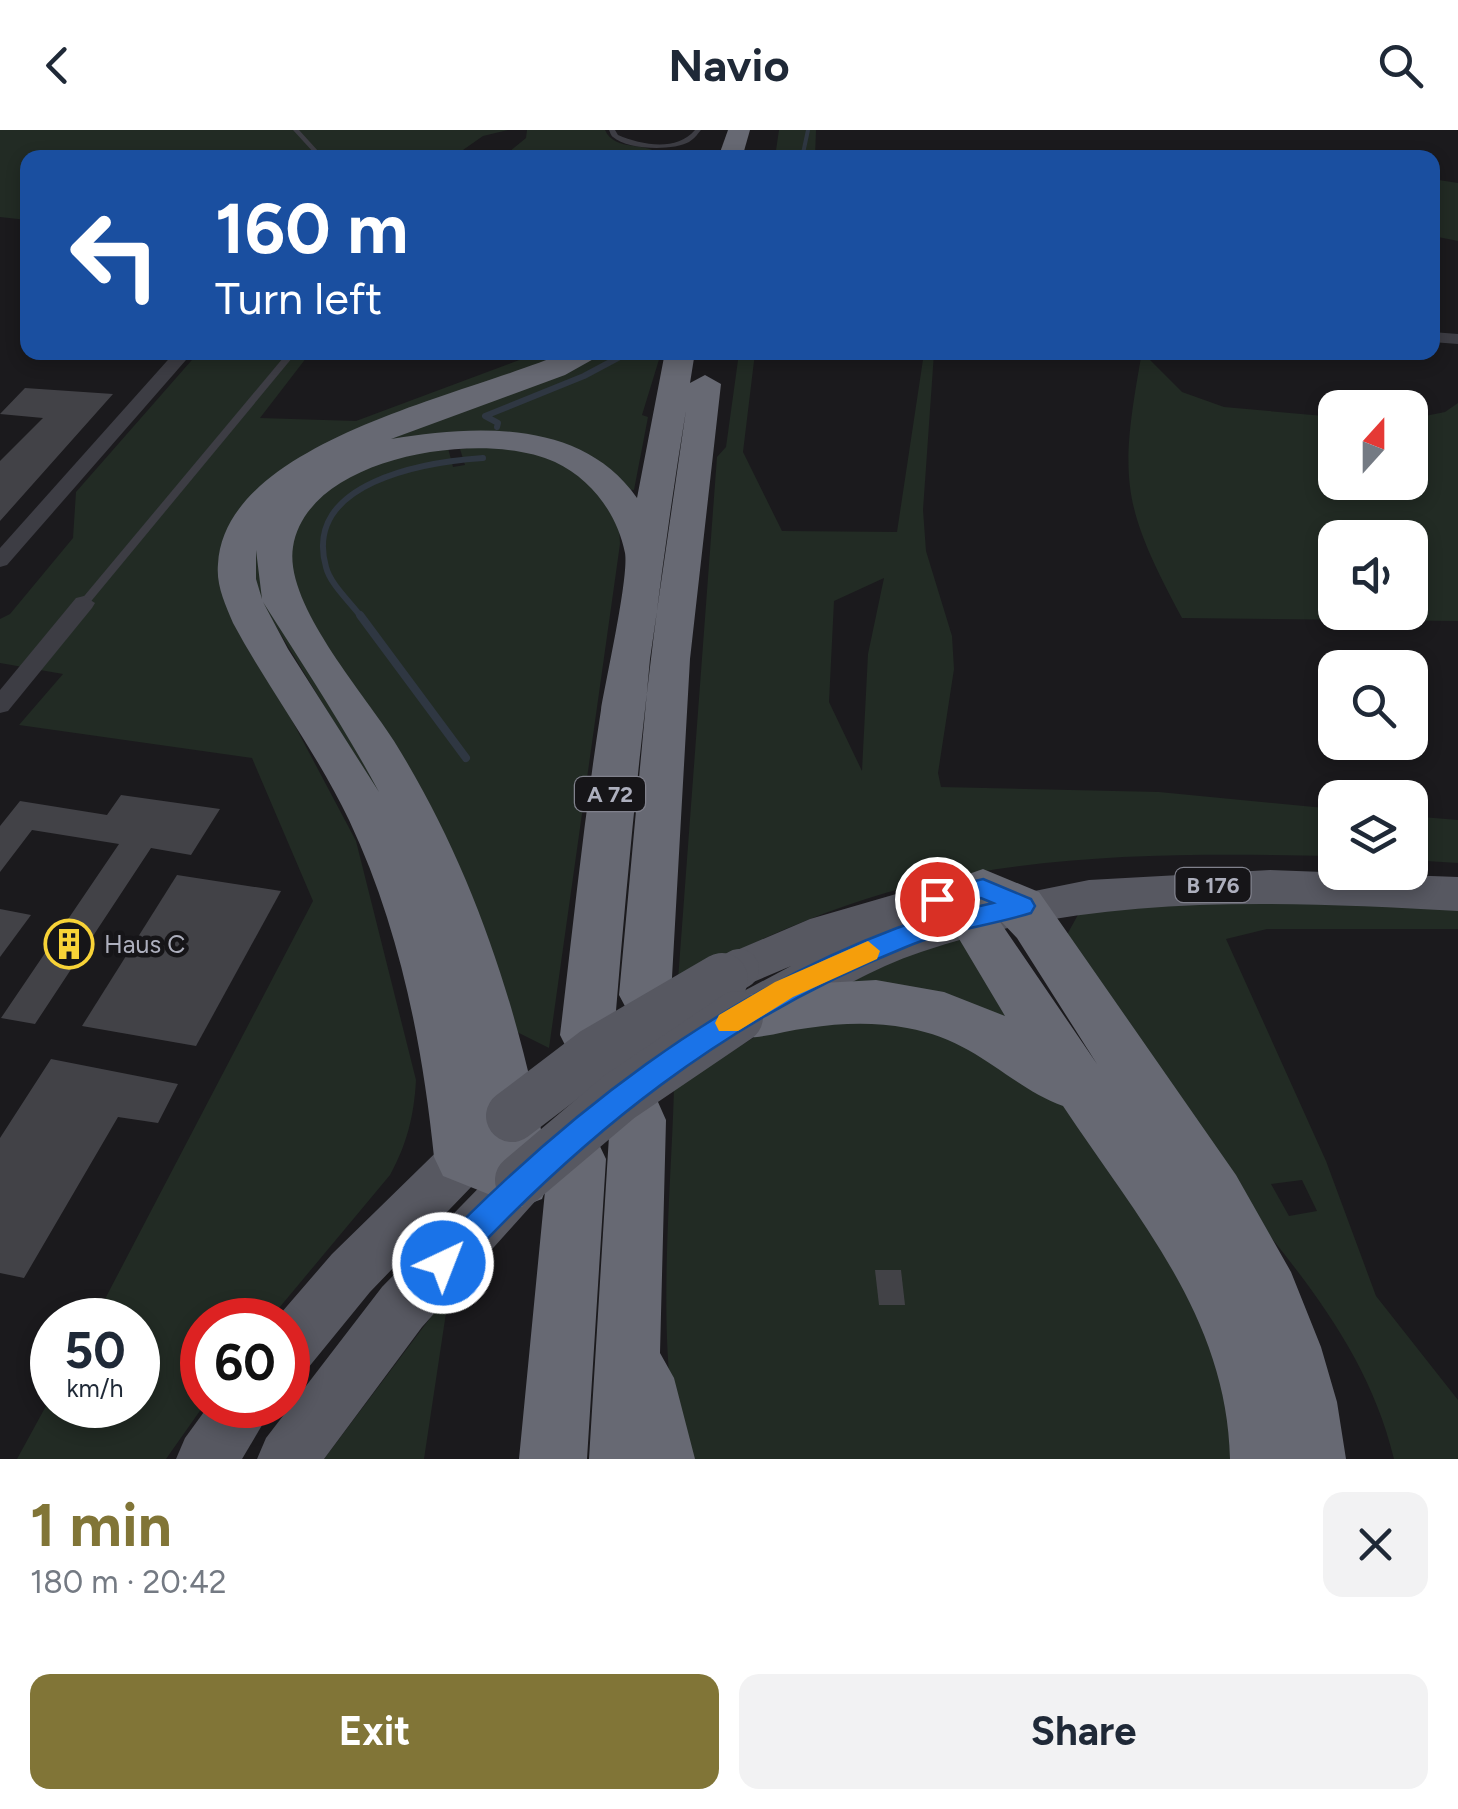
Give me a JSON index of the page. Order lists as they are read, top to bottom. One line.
{"streets":{"highway":["A 72"],"main road":["B 176"]},"places":{"building":["Haus C"]},"north":"top","page":{"header":"Navio","turn":["160 m","Turn left"],"speed":"50 km/h","limit":"60","heading":["1 min","180 m · 20:42"],"buttons":["Exit","Share"]}}
